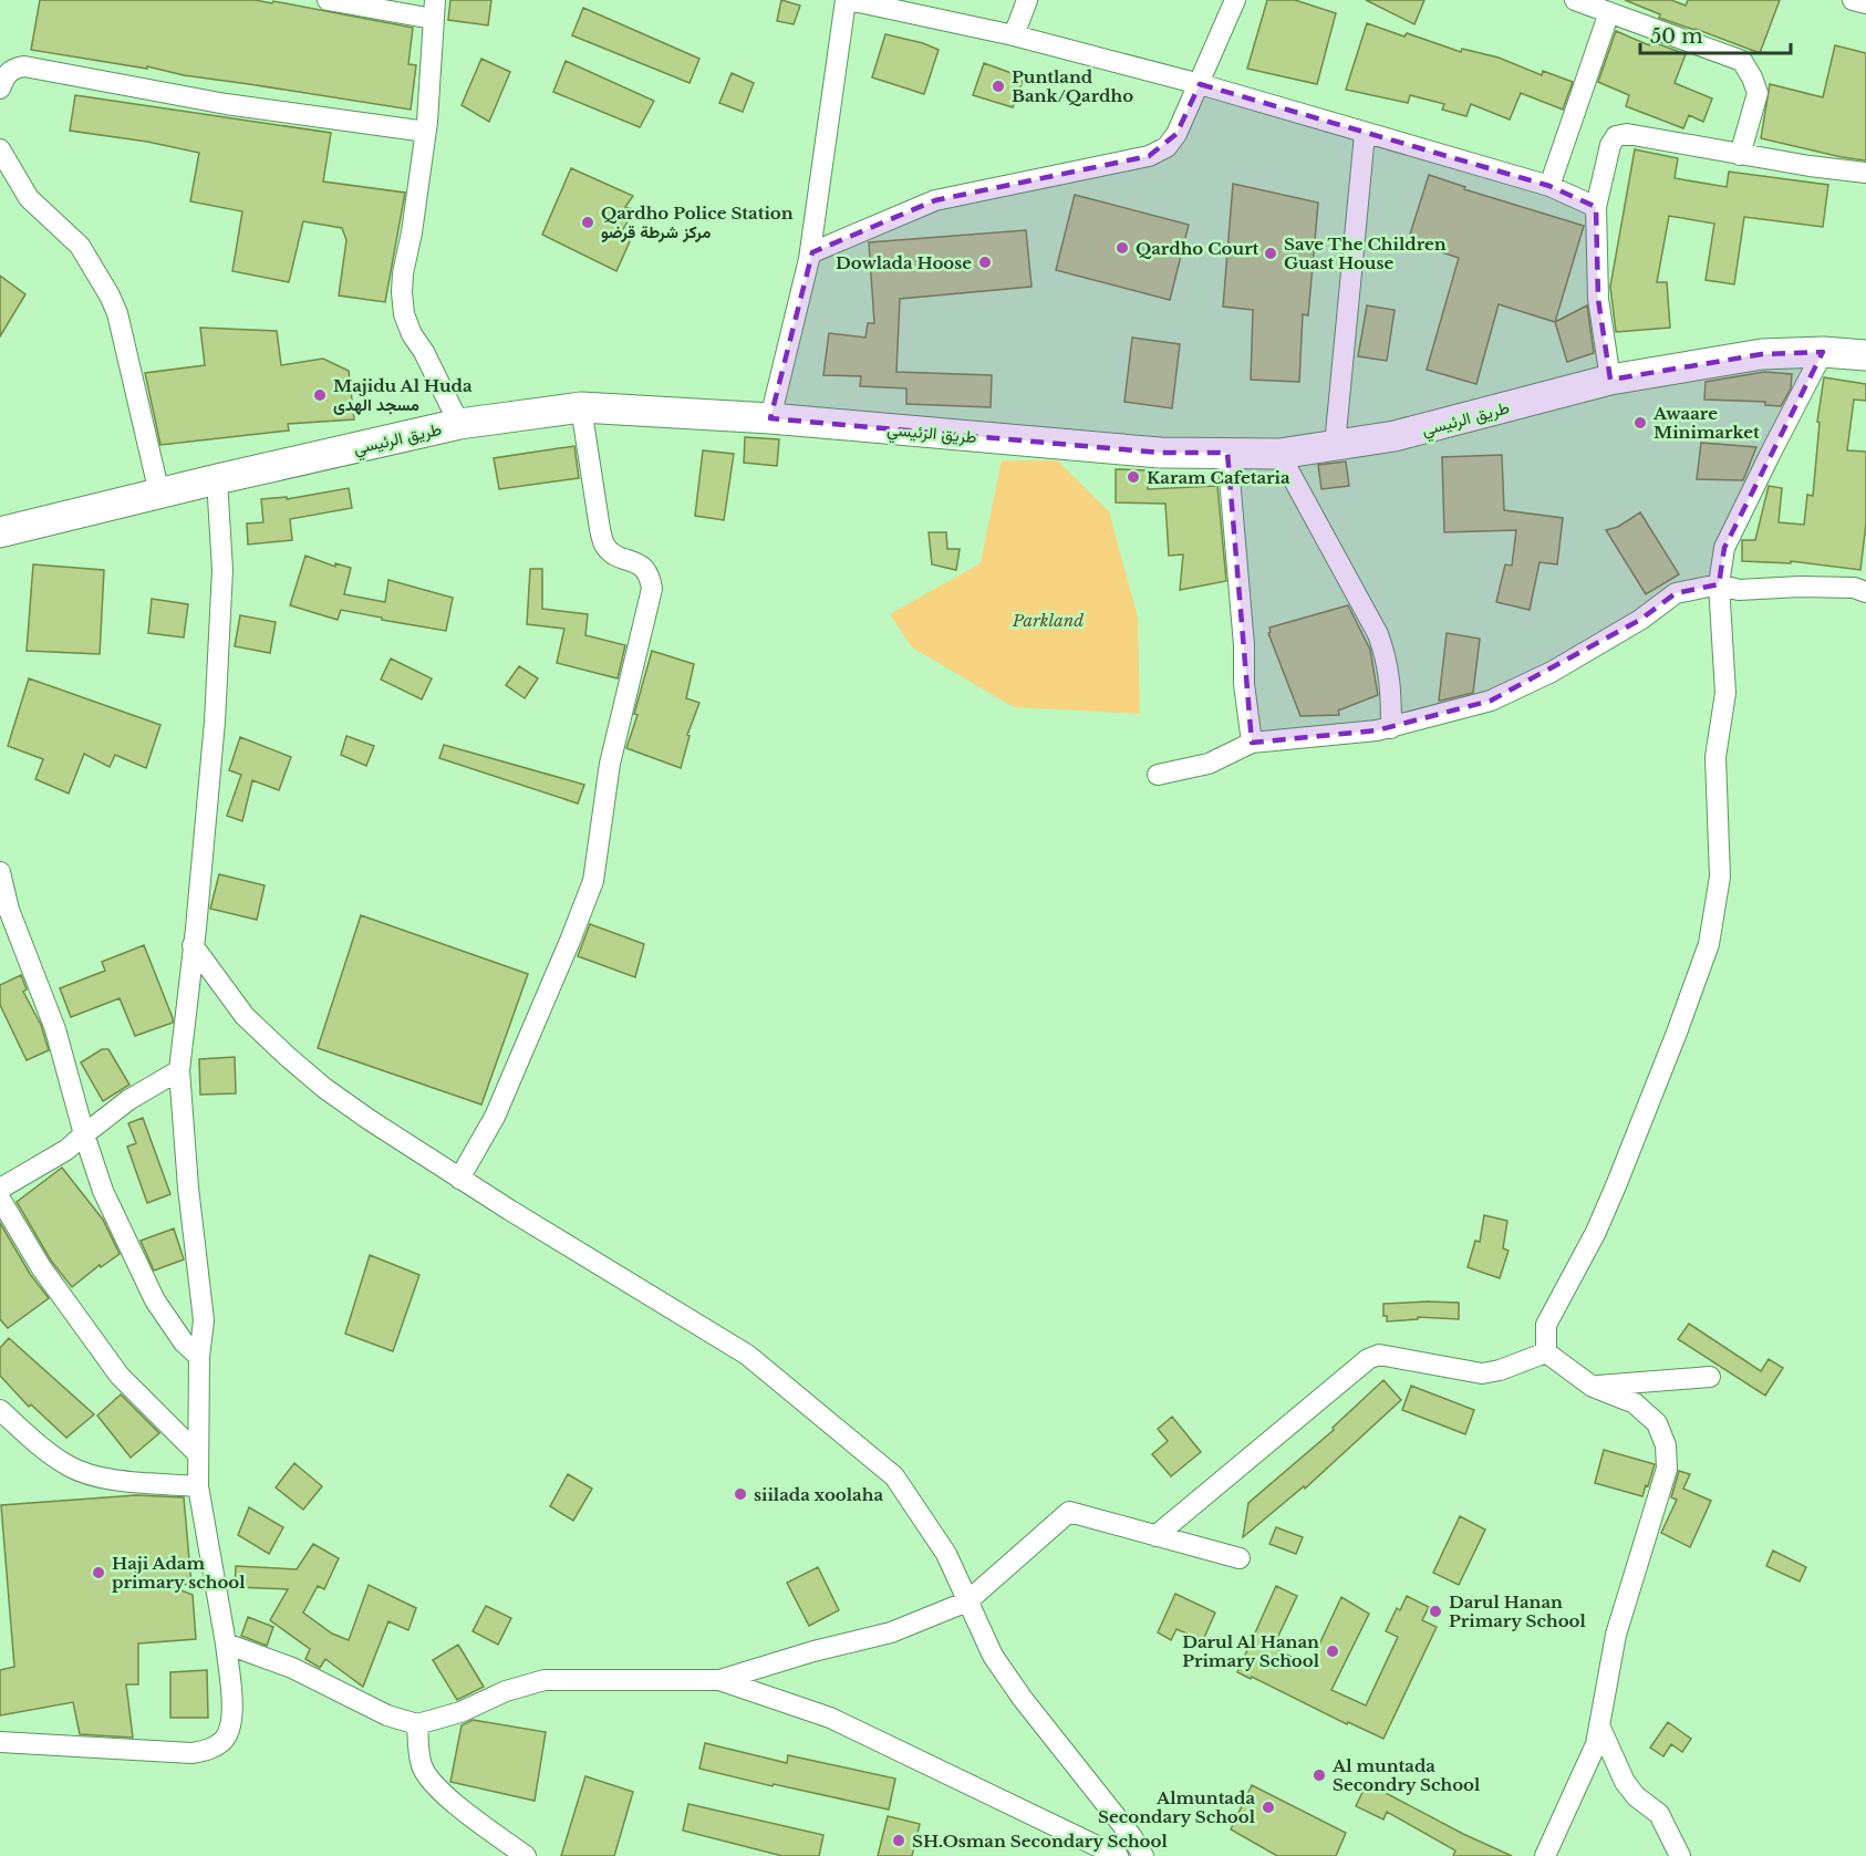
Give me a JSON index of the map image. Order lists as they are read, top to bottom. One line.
{"streets":{"main road":["طريق الرئيسي"]},"parks":["Parkland"],"places":["Puntland Bank/Qardho","Qardho Police Station مركز شرطة قرضو","Qardho Court","Save The Children Guast House","Dowlada Hoose","Majidu Al Huda مسجد الهدى","Awaare Minimarket","Karam Cafetaria","siilada xoolaha","Haji Adam primary school","Darul Hanan Primary School","Darul Al Hanan Primary School","Al muntada Secondry School","Almuntada Secondary School","SH.Osman Secondary School"],"scale_bar":"50 m"}
